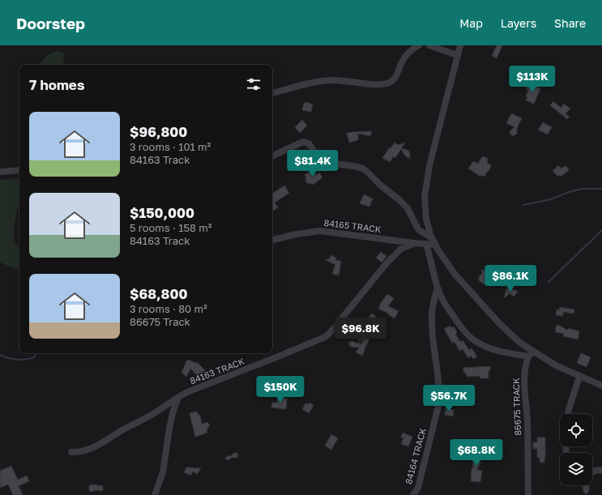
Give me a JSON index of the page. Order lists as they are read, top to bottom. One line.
{"streets":{"street":["84165 TRACK","84163 TRACK","86675 TRACK","84164 TRACK"]},"crossings":[["84165 TRACK","84163 TRACK"]],"page":{"header":"Doorstep","nav":["Map","Layers","Share"],"heading":"7 homes","price":["$113K","$81.4K","$86.1K","$96.8K","$150K","$56.7K","$68.8K"],"list":[{"name":"$96,800","note":"3 rooms · 101 m² · 84163 Track"},{"name":"$150,000","note":"5 rooms · 158 m² · 84163 Track"},{"name":"$68,800","note":"3 rooms · 80 m² · 86675 Track"}]}}
